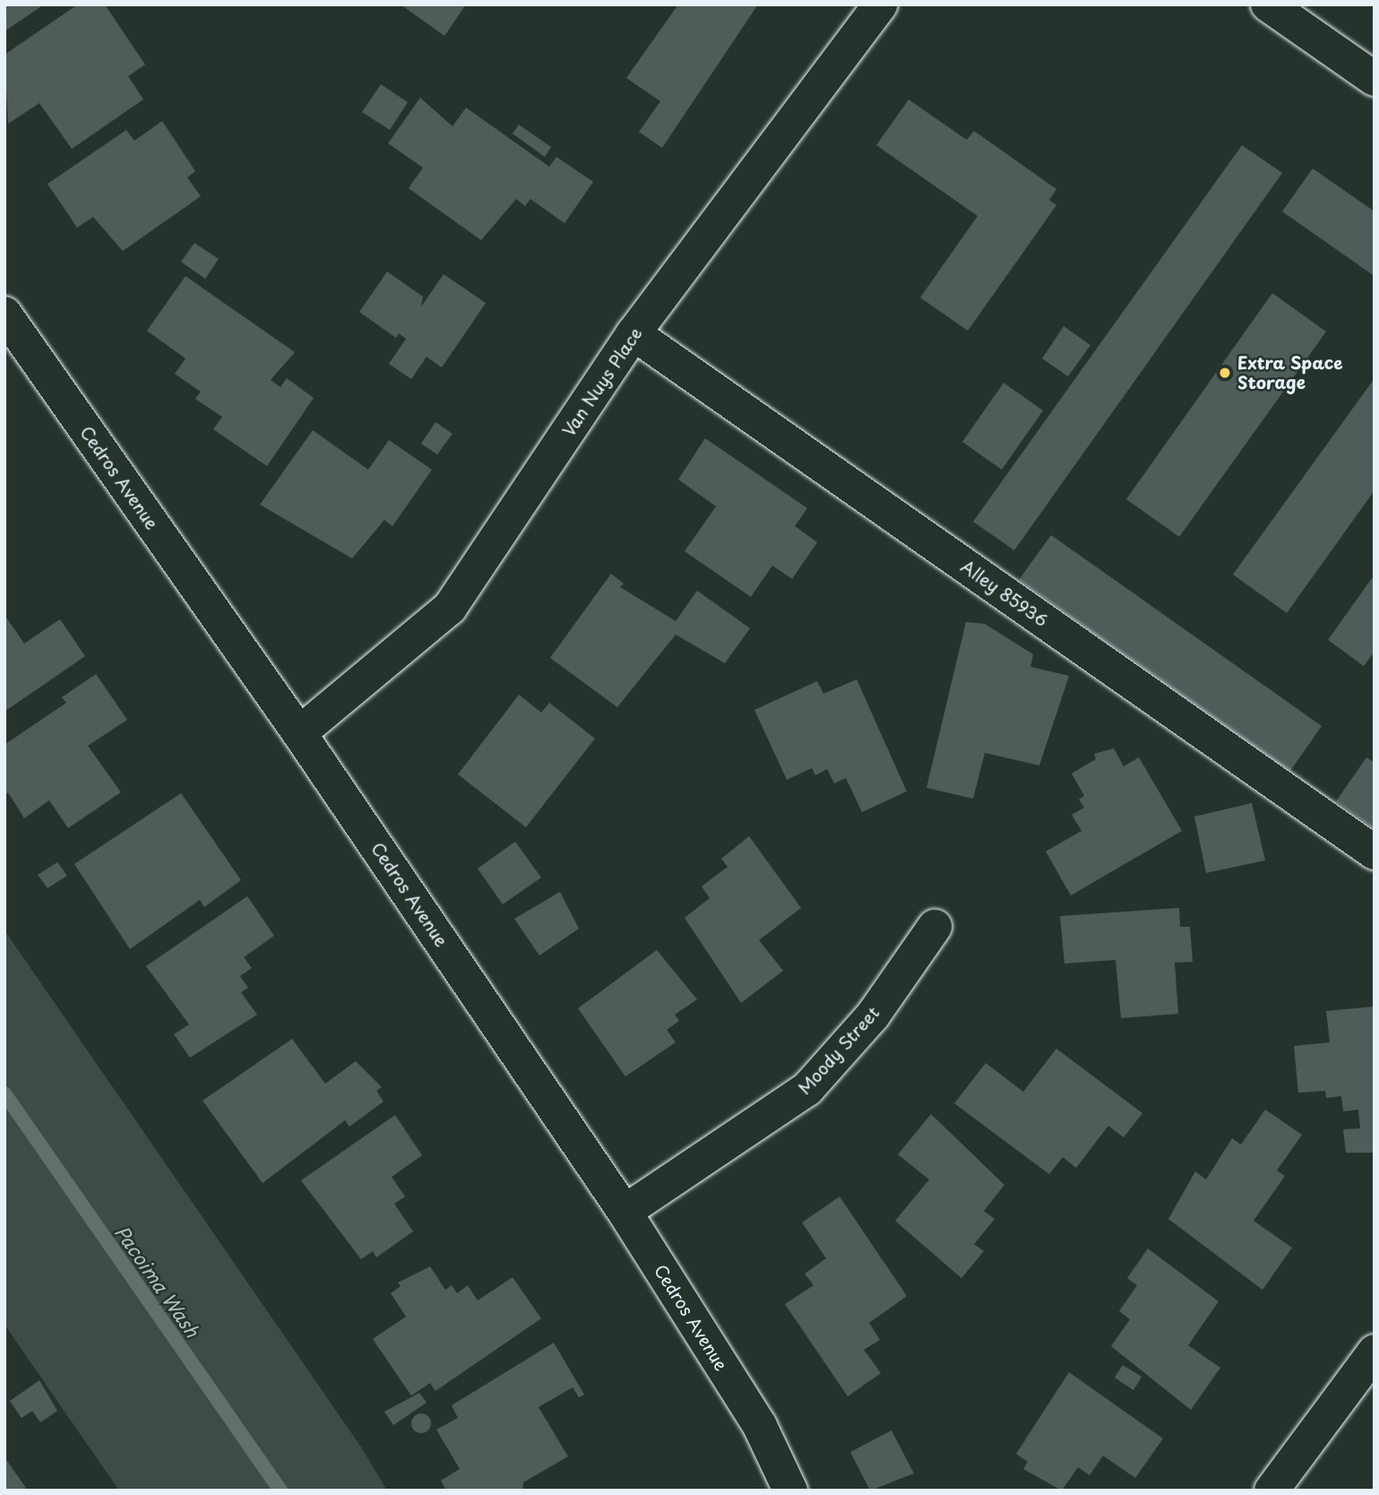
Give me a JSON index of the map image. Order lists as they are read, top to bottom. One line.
{"streets":{"street":["Van Nuys Place","Cedros Avenue","Alley 85936","Moody Street"]},"crossings":[["Van Nuys Place","Cedros Avenue"],["Van Nuys Place","Alley 85936"],["Cedros Avenue","Moody Street"]],"water":["Pacoima Wash"],"places":["Extra Space Storage"]}
